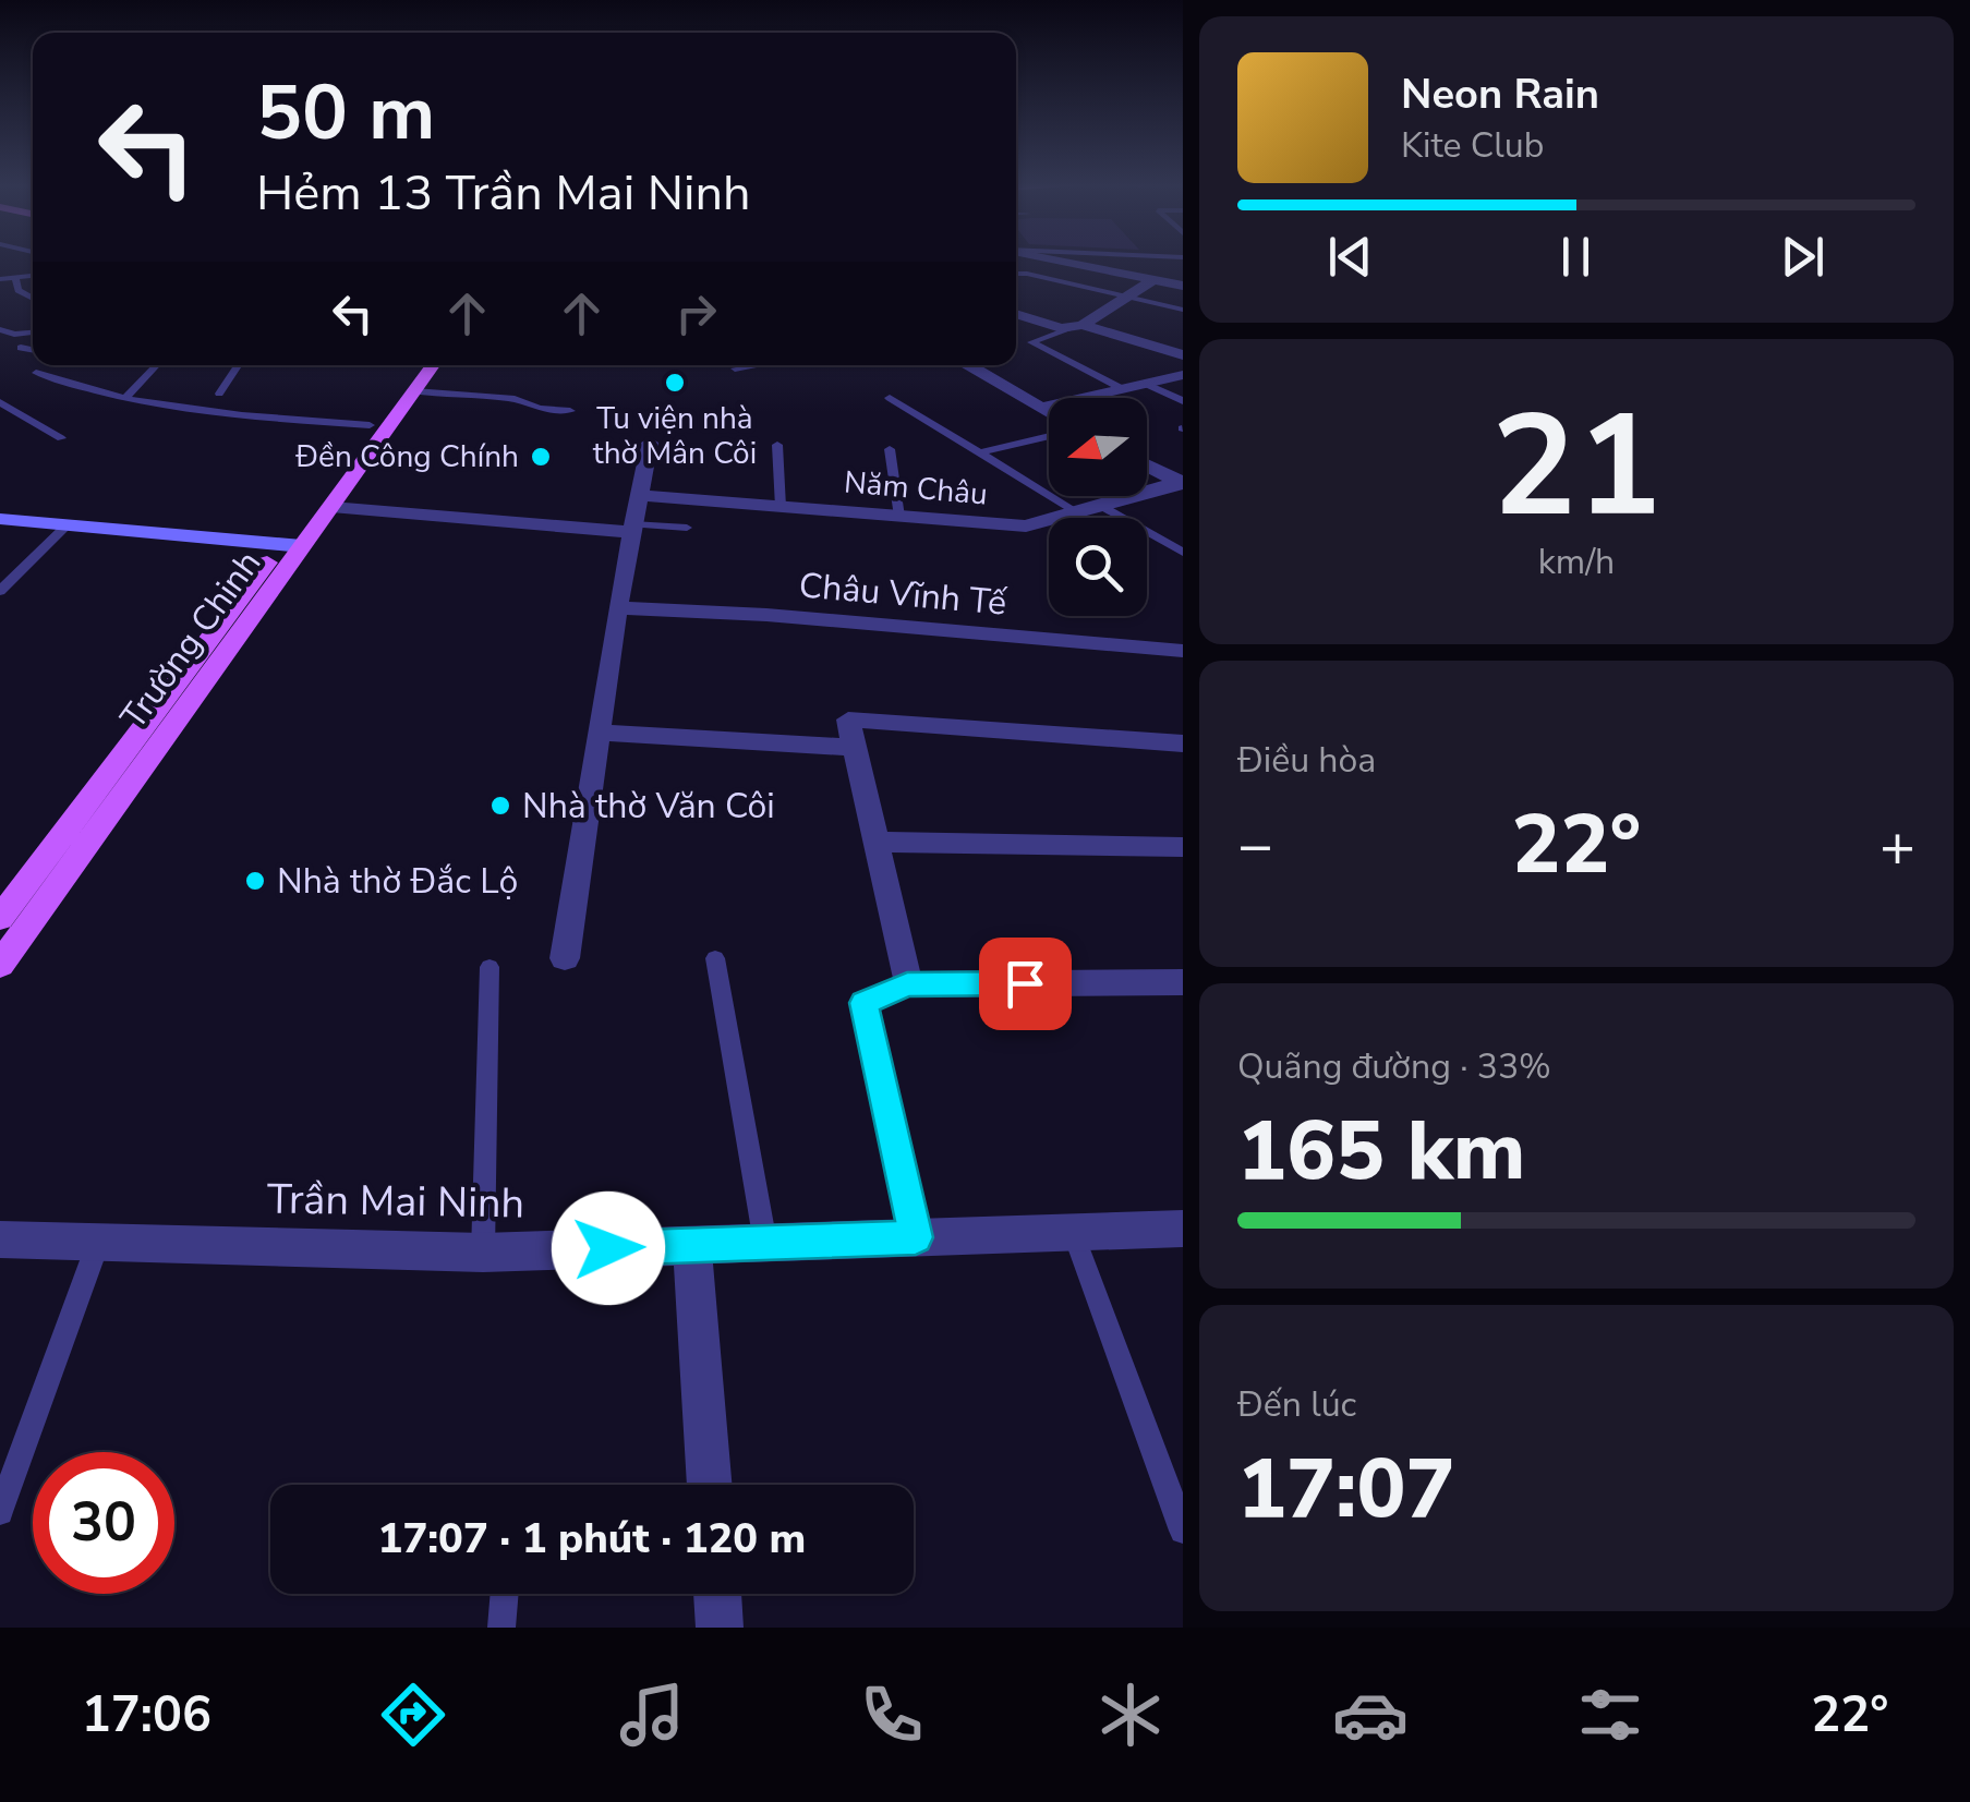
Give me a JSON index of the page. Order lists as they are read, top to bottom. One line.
{"streets":{"main road":["Trường Chinh"],"street":["Năm Châu","Châu Vĩnh Tế","Trần Mai Ninh"]},"places":["Tu viện nhà thờ Mân Côi","Đền Công Chính","Nhà thờ Văn Côi","Nhà thờ Đắc Lộ"],"north":"left","page":{"turn":["50 m","Hẻm 13 Trần Mai Ninh"],"song":["Neon Rain","Kite Club"],"tile":[["21","km/h"],"Điều hòa",["Quãng đường · 33%","165 km"],["Đến lúc","17:07"]],"heat":["−","22°","+"],"limit":"30","trip":"17:07 · 1 phút · 120 m","tabs":["17:06","22°"]}}
